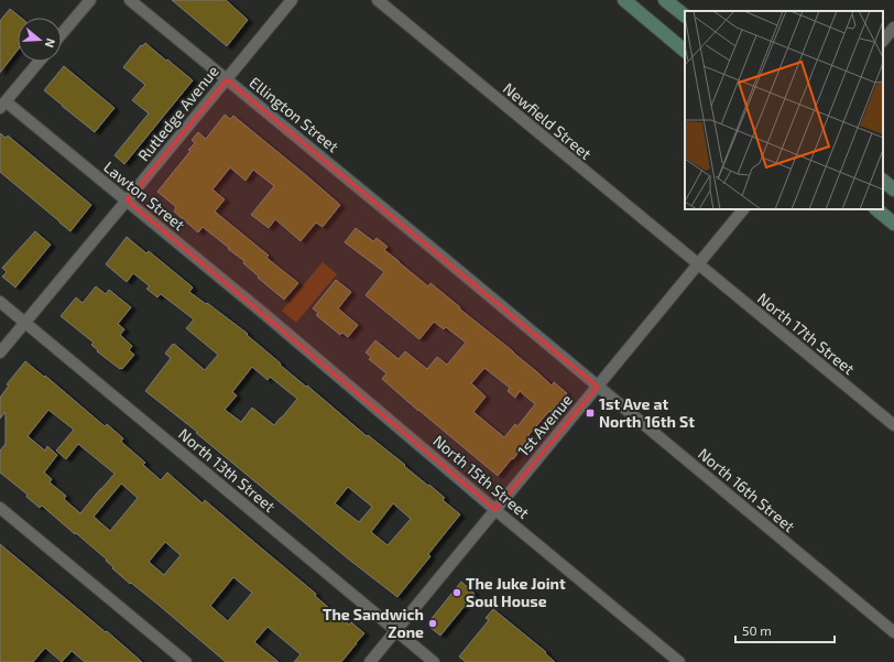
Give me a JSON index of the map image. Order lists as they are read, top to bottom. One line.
{"streets":{"street":["Rutledge Avenue","Ellington Street","Newfield Street","Lawton Street","North 17th Street","1st Avenue","North 13th Street","North 15th Street","North 16th Street"]},"crossings":[["Rutledge Avenue","Ellington Street"],["Rutledge Avenue","Lawton Street"],["Rutledge Avenue","North 13th Street"],["Ellington Street","North 16th Street"],["Newfield Street","North 17th Street"],["Newfield Street","1st Avenue"],["Lawton Street","North 15th Street"],["North 17th Street","1st Avenue"],["1st Avenue","North 13th Street"],["1st Avenue","North 15th Street"],["1st Avenue","North 16th Street"]],"places":{"transit":["1st Ave at North 16th St"],"other":["The Juke Joint Soul House","The Sandwich Zone"]},"scale_bar":"50 m","north":"right"}
